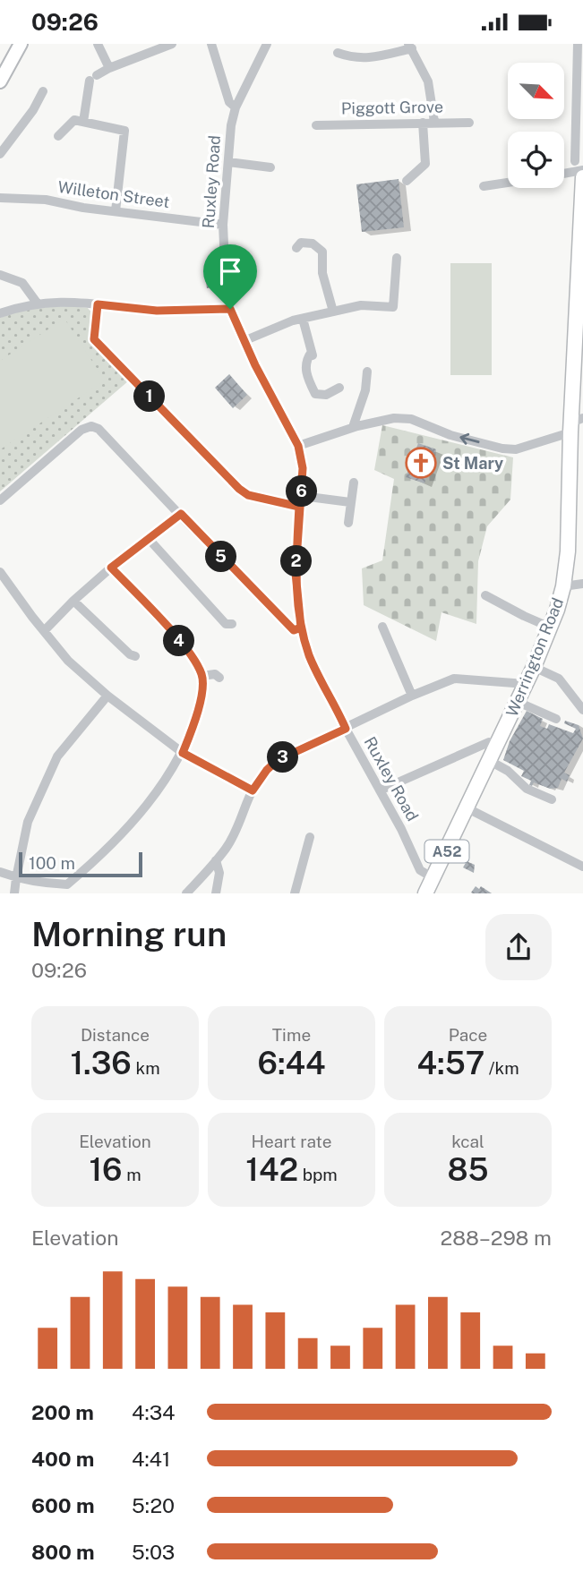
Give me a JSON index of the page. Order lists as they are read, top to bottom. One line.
{"streets":{"highway":["Werrington Road","A52"],"street":["Piggott Grove","Ruxley Road","Willeton Street"]},"crossings":[["Ruxley Road","Willeton Street"],["Ruxley Road","Werrington Road"]],"places":{"church":["St Mary"]},"scale_bar":"100 m","north":"bottom right","page":{"status":"09:26","pins":["1","6","5","2","4","3"],"scale":"100 m","heading":["Morning run","09:26"],"stats":[["Distance","1.36 km"],["Time","6:44"],["Pace","4:57 /km"],["Elevation","16 m"],["Heart rate","142 bpm"],["kcal","85"]],"chart":["Elevation","288–298 m"],"list":[{"name":"200 m","note":"4:34"},{"name":"400 m","note":"4:41"},{"name":"600 m","note":"5:20"},{"name":"800 m","note":"5:03"}]}}
